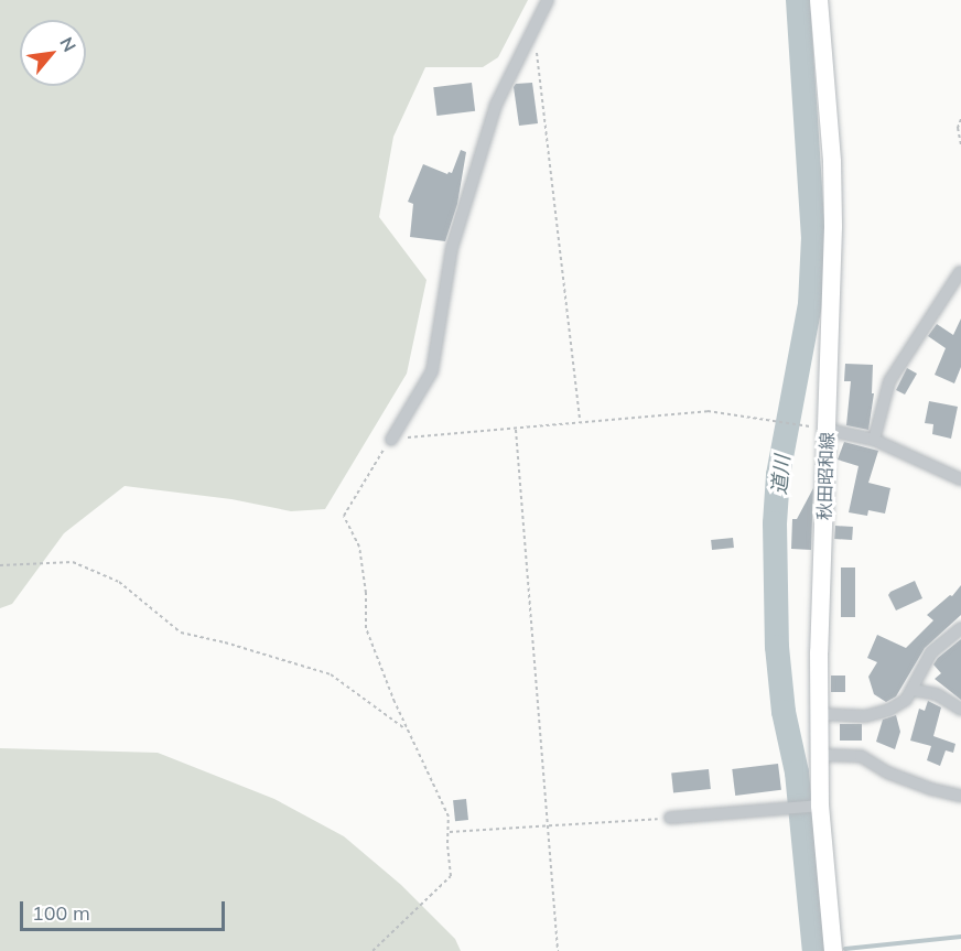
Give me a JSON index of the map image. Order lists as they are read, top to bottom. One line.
{"streets":{"main road":["秋田昭和線"]},"water":["道川"],"scale_bar":"100 m","north":"top right"}
